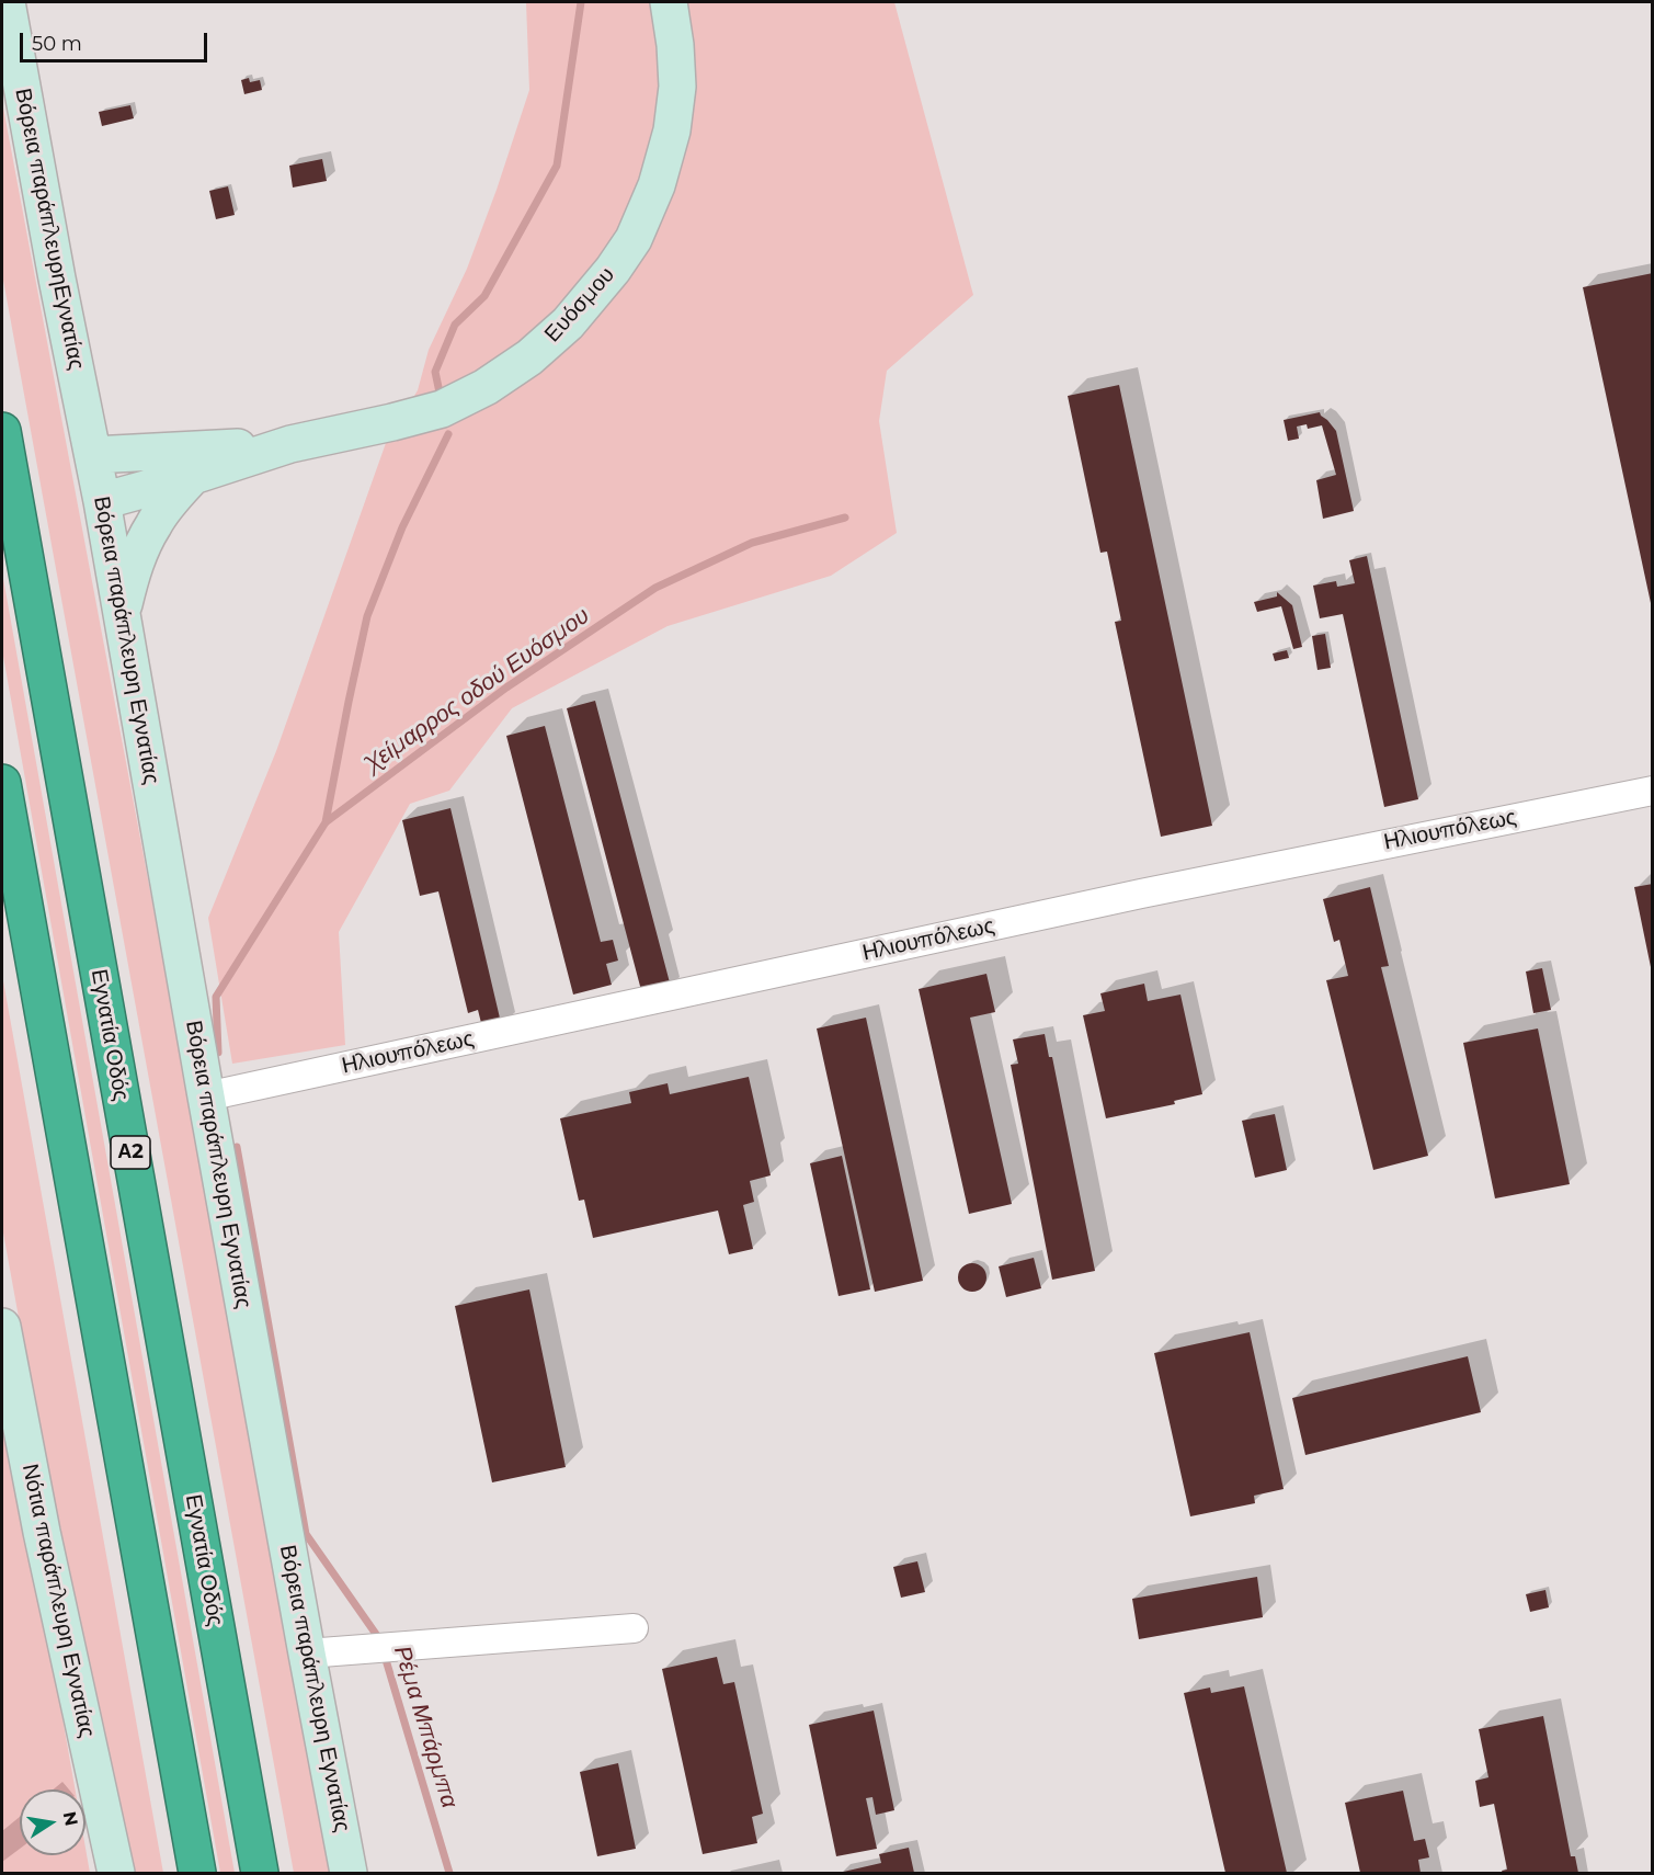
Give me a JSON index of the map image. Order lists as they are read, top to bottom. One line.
{"streets":{"highway":["Εγνατία Οδός","Α2"],"street":["Βόρεια παράπλευρηΕγνατίας","Ευόσμου","Βόρεια παράπλευρη Εγνατίας","Ηλιουπόλεως","Νότια παράπλευρη Εγνατίας"]},"crossings":[["Βόρεια παράπλευρηΕγνατίας","Βόρεια παράπλευρη Εγνατίας"],["Βόρεια παράπλευρη Εγνατίας","Ηλιουπόλεως"]],"water":["Χείμαρρος οδού Ευόσμου","Ρέμα Μπάρμπα"],"scale_bar":"50 m","north":"right"}
